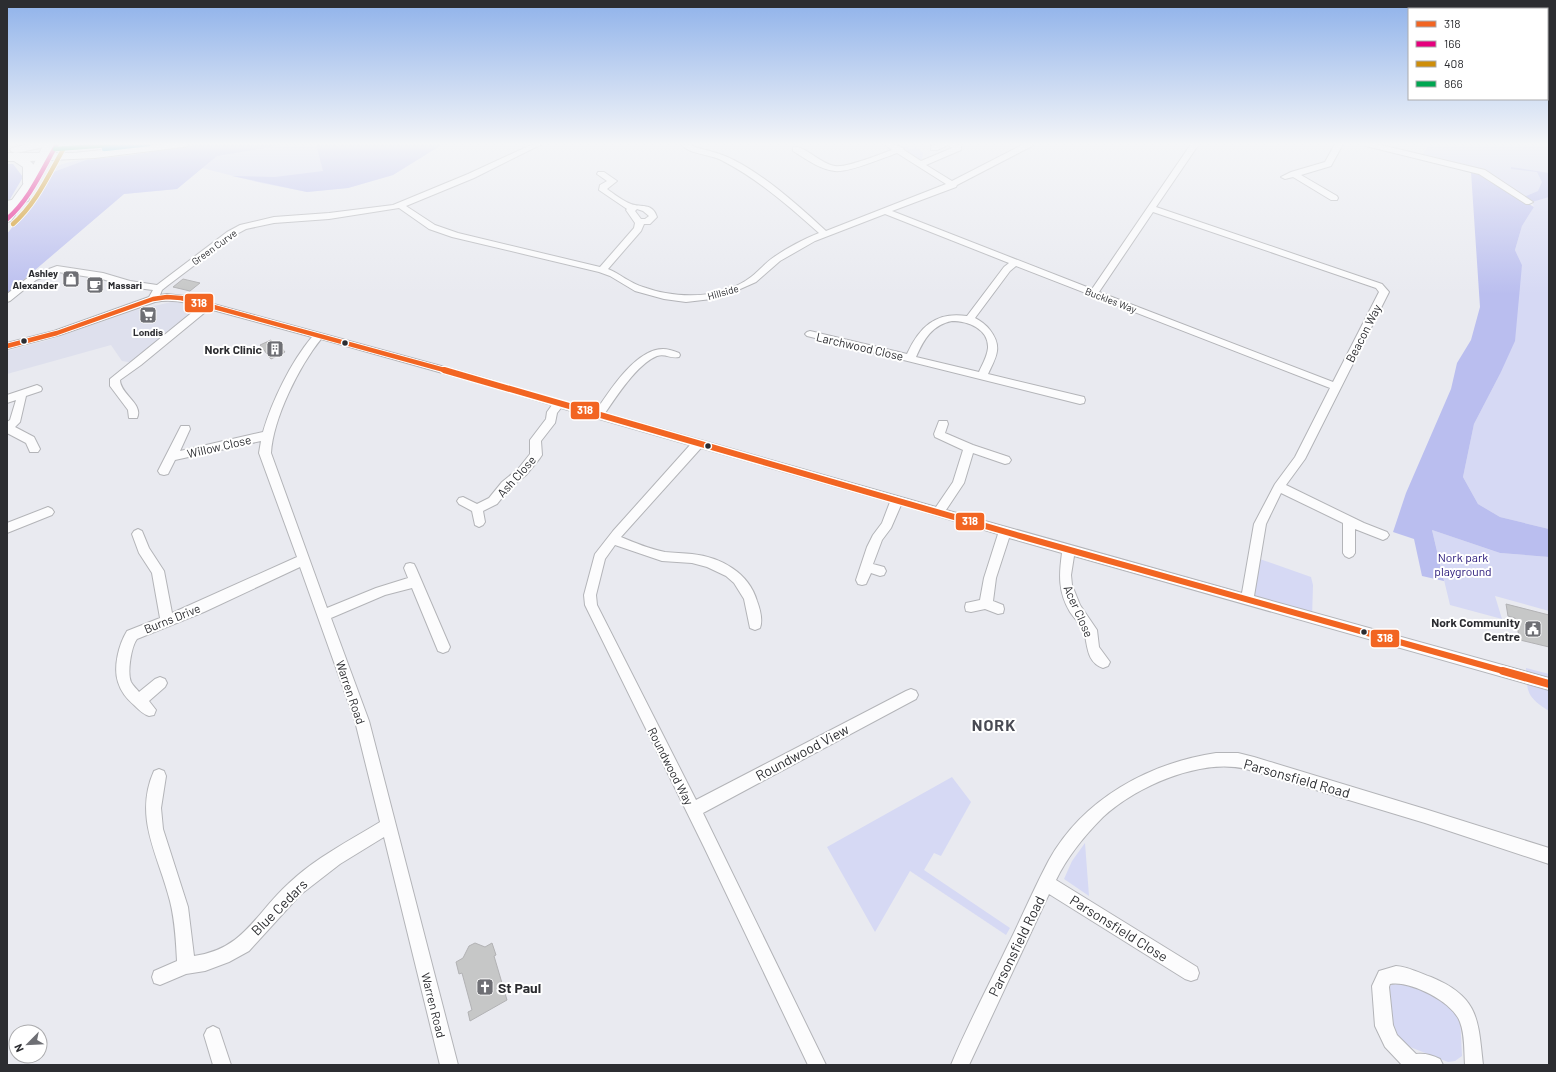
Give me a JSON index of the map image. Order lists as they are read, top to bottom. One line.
{"streets":{"street":["Green Curve","Hillside","Buckles Way","Beacon Way","Larchwood Close","Willow Close","Ash Close","Acer Close","Burns Drive","Warren Road","Roundwood View","Roundwood Way","Parsonsfield Road","Blue Cedars","Parsonsfield Close"]},"crossings":[["Green Curve","Hillside"],["Hillside","Buckles Way"],["Buckles Way","Beacon Way"],["Willow Close","Warren Road"],["Burns Drive","Warren Road"],["Warren Road","Blue Cedars"],["Roundwood View","Roundwood Way"],["Parsonsfield Road","Parsonsfield Close"]],"districts":["NORK"],"parks":["Nork park playground"],"places":{"shop":["Ashley Alexander"],"cafe":["Massari"],"supermarket":["Londis"],"building":["Nork Clinic"],"public building":["Nork Community Centre"],"church":["St Paul"]},"lines":["transit line 166","transit line 408","transit line 318"],"legend":["318","166","408","866"],"north":"bottom left"}
